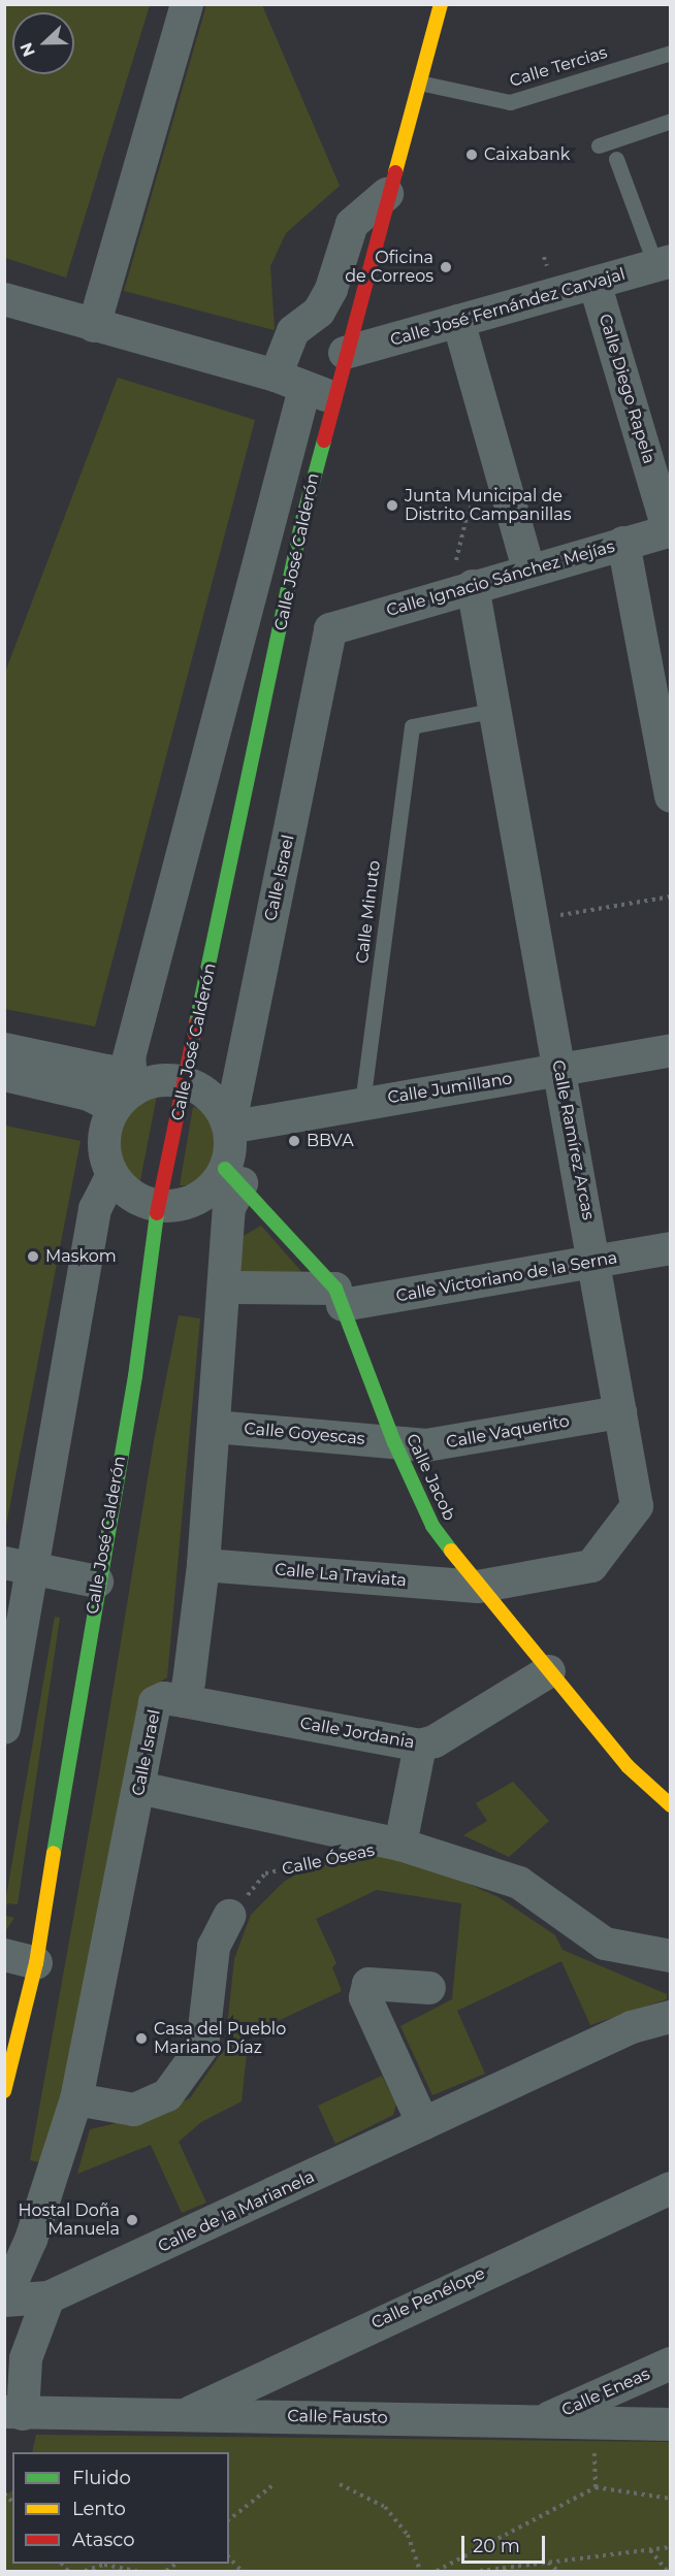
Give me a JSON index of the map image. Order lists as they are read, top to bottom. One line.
{"streets":{"main road":["Calle José Calderón","Calle Jacob"],"street":["Calle José Fernández Carvajal","Calle Diego Rapela","Calle Ignacio Sánchez Mejías","Calle Israel","Calle Jumillano","Calle Ramírez Arcas","Calle Victoriano de la Serna","Calle Vaquerito","Calle Goyescas","Calle La Traviata","Calle Jordania","Calle Óseas","Calle de la Marianela","Calle Penélope","Calle Eneas","Calle Fausto"],"lane":["Calle Tercias","Calle Minuto"]},"crossings":[["Calle Tercias","Calle José Calderón"],["Calle José Fernández Carvajal","Calle Diego Rapela"],["Calle José Fernández Carvajal","Calle José Calderón"],["Calle Diego Rapela","Calle Ignacio Sánchez Mejías"],["Calle Ignacio Sánchez Mejías","Calle Israel"],["Calle Ignacio Sánchez Mejías","Calle Ramírez Arcas"],["Calle Israel","Calle Jumillano"],["Calle Israel","Calle Victoriano de la Serna"],["Calle Israel","Calle Goyescas"],["Calle Israel","Calle Jacob"],["Calle Israel","Calle La Traviata"],["Calle Israel","Calle Jordania"],["Calle Israel","Calle Óseas"],["Calle Israel","Calle de la Marianela"],["Calle Minuto","Calle Jumillano"],["Calle Minuto","Calle Ramírez Arcas"],["Calle Jumillano","Calle Ramírez Arcas"],["Calle Ramírez Arcas","Calle Victoriano de la Serna"],["Calle Ramírez Arcas","Calle Vaquerito"],["Calle Ramírez Arcas","Calle Jacob"],["Calle Ramírez Arcas","Calle La Traviata"],["Calle Victoriano de la Serna","Calle Jacob"],["Calle Vaquerito","Calle Goyescas"],["Calle Vaquerito","Calle Jacob"],["Calle Goyescas","Calle Jacob"],["Calle Jacob","Calle La Traviata"],["Calle Jacob","Calle Jordania"],["Calle Penélope","Calle Fausto"],["Calle Eneas","Calle Fausto"]],"places":["Caixabank","Oficina de Correos","Junta Municipal de Distrito Campanillas","BBVA","Maskom","Casa del Pueblo Mariano Díaz","Hostal Doña Manuela"],"legend":["Fluido","Lento","Atasco"],"scale_bar":"20 m","north":"left"}
